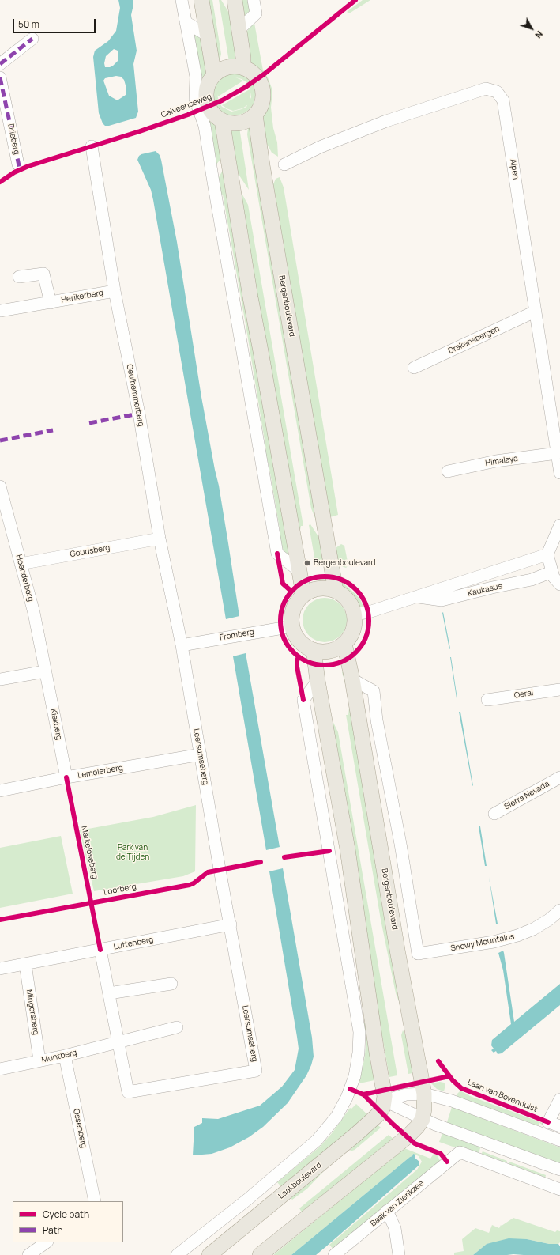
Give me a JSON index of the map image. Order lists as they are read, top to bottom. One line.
{"streets":{"main road":["Bergenboulevard","Laakboulevard"],"street":["Drieberg","Alpen","Herikerberg","Drakensbergen","Geulhemmerberg","Himalaya","Goudsberg","Hoenderberg","Kaukasus","Fromberg","Oeral","Kiekberg","Leersumseberg","Lemelerberg","Sierra Nevada","Snowy Mountains","Luttenberg","Mingersberg","Muntberg","Ossenberg","Baak van Zierikzee"],"cycle path":["Calveenseweg","Markeloseberg","Loorberg","Laan van Bovenduist"]},"crossings":[["Alpen","Drakensbergen"],["Alpen","Himalaya"],["Herikerberg","Geulhemmerberg"],["Bergenboulevard","Kaukasus"],["Bergenboulevard","Fromberg"],["Bergenboulevard","Snowy Mountains"],["Geulhemmerberg","Goudsberg"],["Geulhemmerberg","Fromberg"],["Geulhemmerberg","Leersumseberg"],["Goudsberg","Hoenderberg"],["Hoenderberg","Kiekberg"],["Kaukasus","Fromberg"],["Fromberg","Leersumseberg"],["Kiekberg","Lemelerberg"],["Leersumseberg","Lemelerberg"],["Leersumseberg","Luttenberg"],["Leersumseberg","Muntberg"],["Luttenberg","Mingersberg"],["Mingersberg","Muntberg"],["Muntberg","Ossenberg"]],"parks":["Park van de Tijden"],"places":["Bergenboulevard"],"legend":["Cycle path","Path"],"scale_bar":"50 m","north":"bottom right"}
